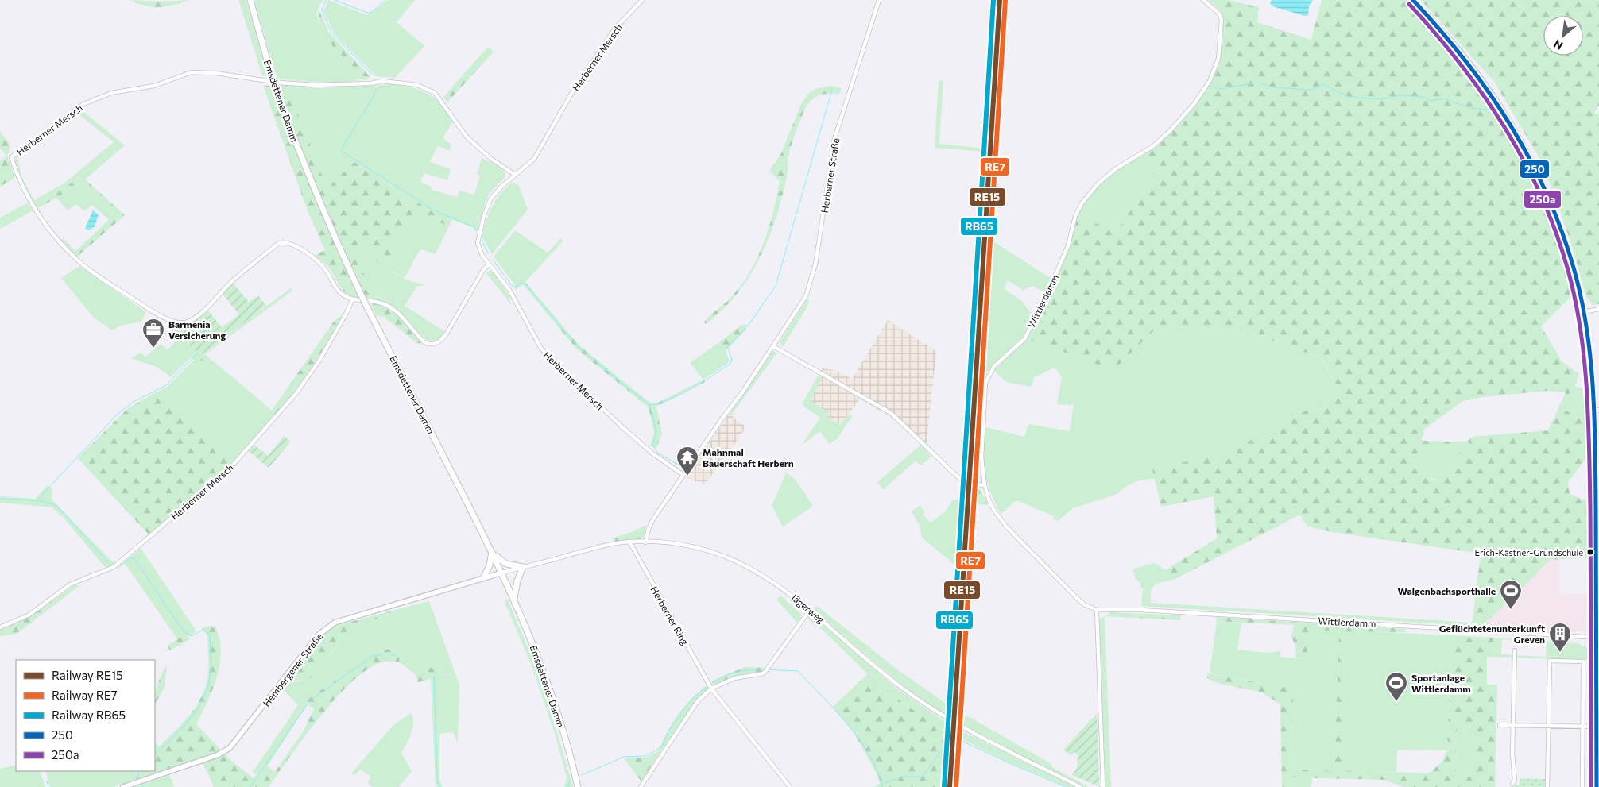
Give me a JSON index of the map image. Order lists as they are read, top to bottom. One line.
{"streets":{"main road":["Emsdettener Damm"],"street":["Herberner Mersch","Herberner Straße","Wittlerdamm","Jägerweg","Herberner Ring","Hembergener Straße"]},"crossings":[["Herberner Mersch","Herberner Straße"],["Emsdettener Damm","Jägerweg"],["Emsdettener Damm","Hembergener Straße"],["Herberner Straße","Jägerweg"],["Jägerweg","Herberner Ring"],["Jägerweg","Hembergener Straße"]],"places":{"office":["Barmenia Versicherung"],"temple":["Mahnmal Bauerschaft Herbern"],"other":["Erich-Kästner-Grundschule"],"sports":["Walgenbachsporthalle","Sportanlage Wittlerdamm"],"building":["Geflüchtetenunterkunft Greven"]},"lines":["rail line RE15","rail line RE7","rail line RB65","transit line 250","transit line 250a"],"legend":["Railway RE15","Railway RE7","Railway RB65","250","250a"],"north":"bottom left"}
